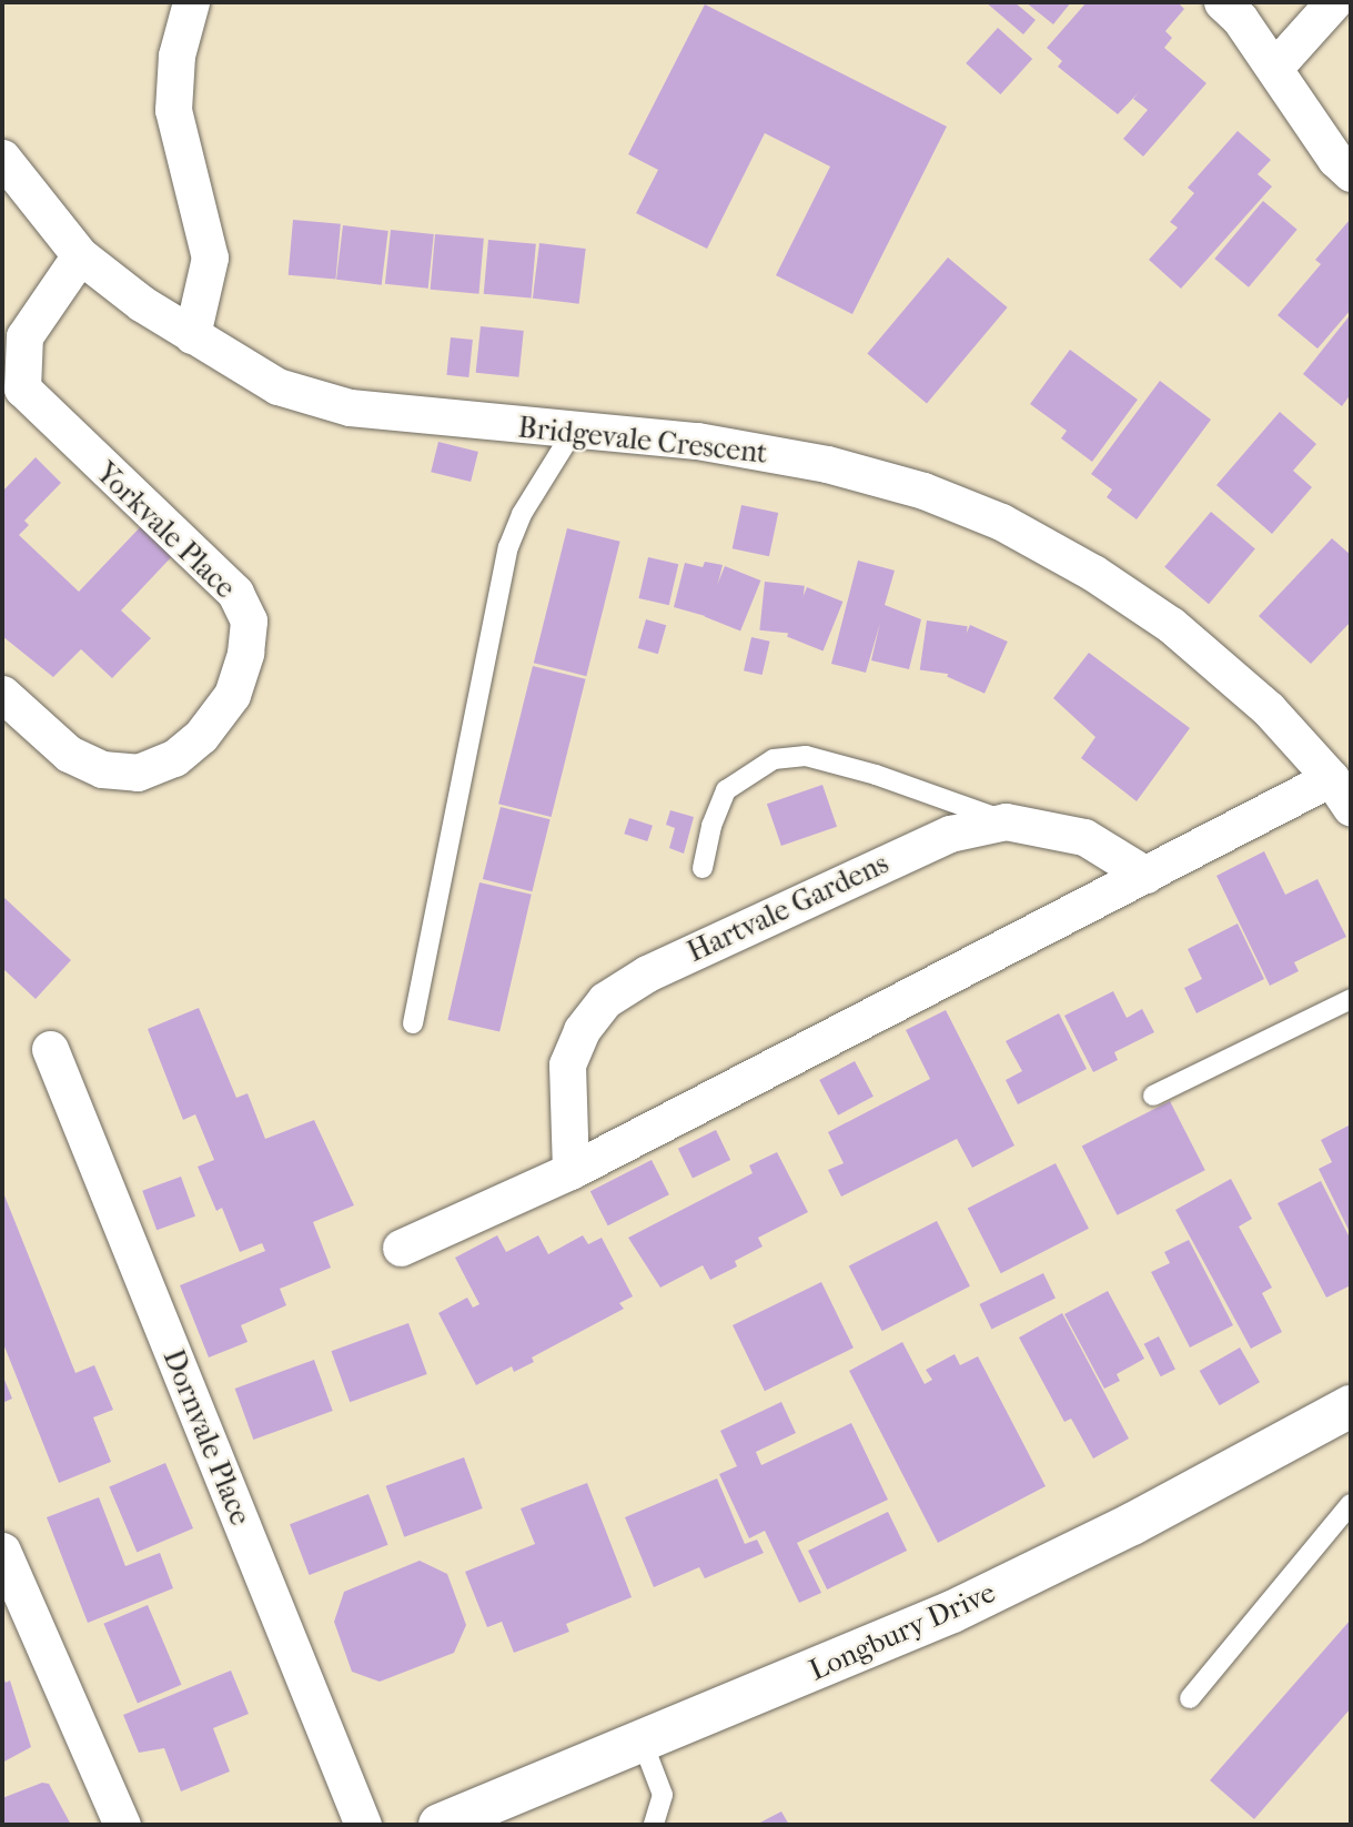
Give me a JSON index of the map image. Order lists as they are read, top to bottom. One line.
{"streets":{"street":["Bridgevale Crescent","Yorkvale Place","Hartvale Gardens","Dornvale Place","Longbury Drive"]},"crossings":[["Bridgevale Crescent","Yorkvale Place"]]}
